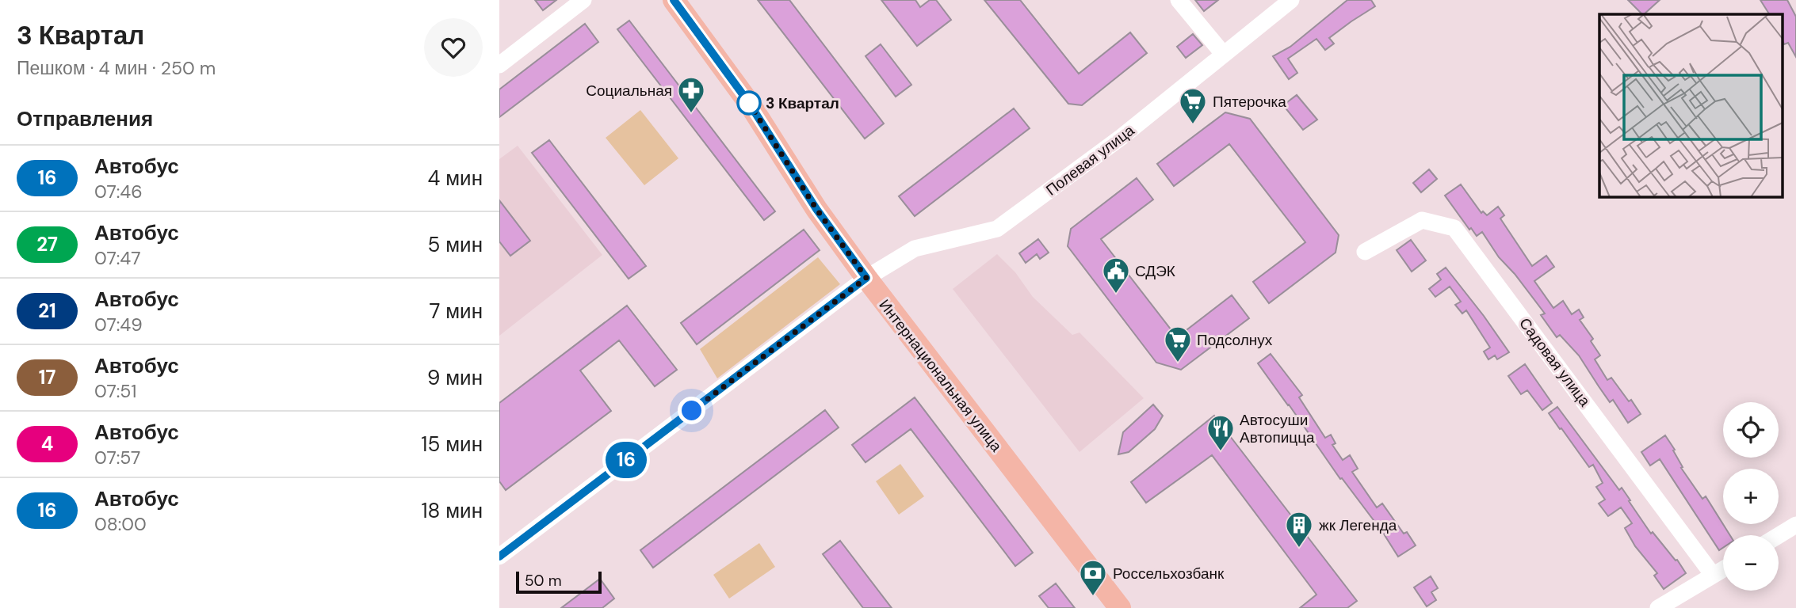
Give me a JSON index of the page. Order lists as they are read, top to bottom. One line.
{"streets":{"main road":["Интернациональная улица"],"street":["Полевая улица","Садовая улица"]},"crossings":[["Полевая улица","Интернациональная улица"]],"places":{"other":["3 Квартал"],"pharmacy":["Социальная"],"supermarket":["Пятерочка","Подсолнух"],"public building":["СДЭК"],"restaurant":["Автосуши Автопицца"],"building":["жк Легенда"],"bank":["Россельхозбанк"]},"lines":["bus line 16"],"scale_bar":"50 m","page":{"heading":[["3 Квартал","Пешком · 4 мин · 250 m"],"Отправления"],"on_map":"16","list":[{"mark":"16","name":"Автобус","note":"07:46","value":"4 мин"},{"mark":"27","name":"Автобус","note":"07:47","value":"5 мин"},{"mark":"21","name":"Автобус","note":"07:49","value":"7 мин"},{"mark":"17","name":"Автобус","note":"07:51","value":"9 мин"},{"mark":"4","name":"Автобус","note":"07:57","value":"15 мин"},{"mark":"16","name":"Автобус","note":"08:00","value":"18 мин"}],"map_buttons":["+","−"],"scale":"50 m"}}
